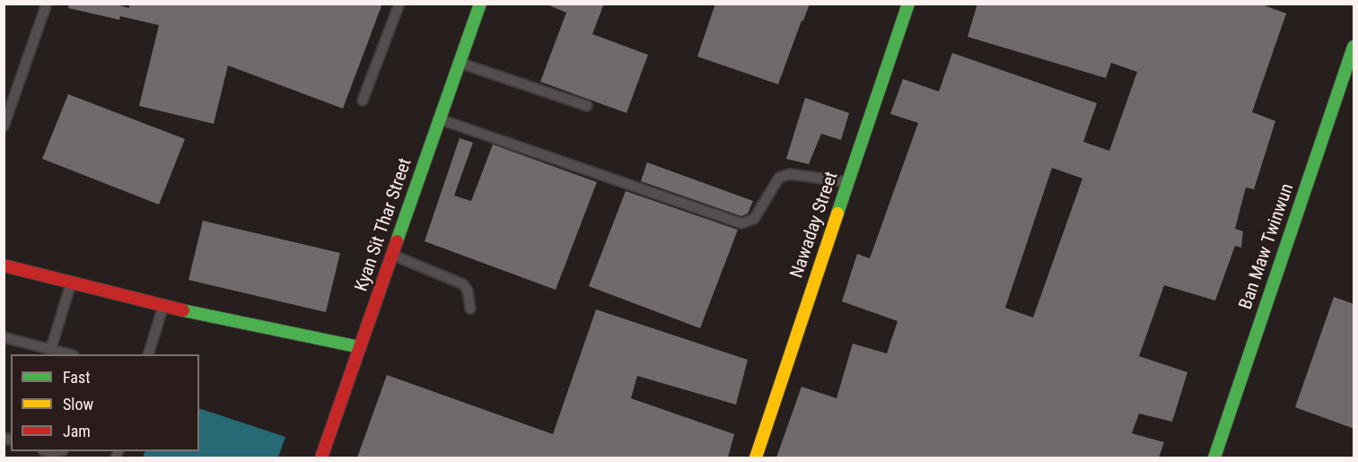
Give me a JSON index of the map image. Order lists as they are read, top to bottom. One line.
{"streets":{"street":["Kyan Sit Thar Street","Nawaday Street","Ban Maw Twinwun"]},"legend":["Fast","Slow","Jam"]}
